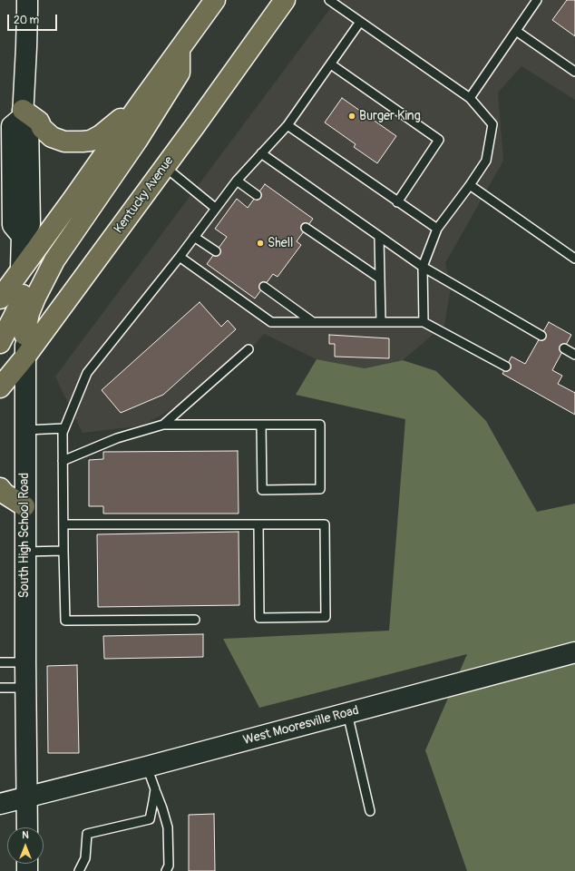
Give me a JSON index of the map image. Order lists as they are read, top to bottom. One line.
{"streets":{"main road":["Kentucky Avenue"],"street":["South High School Road","West Mooresville Road"]},"crossings":[["Kentucky Avenue","South High School Road"],["South High School Road","West Mooresville Road"]],"places":["Burger King","Shell"],"scale_bar":"20 m","north":"top"}
